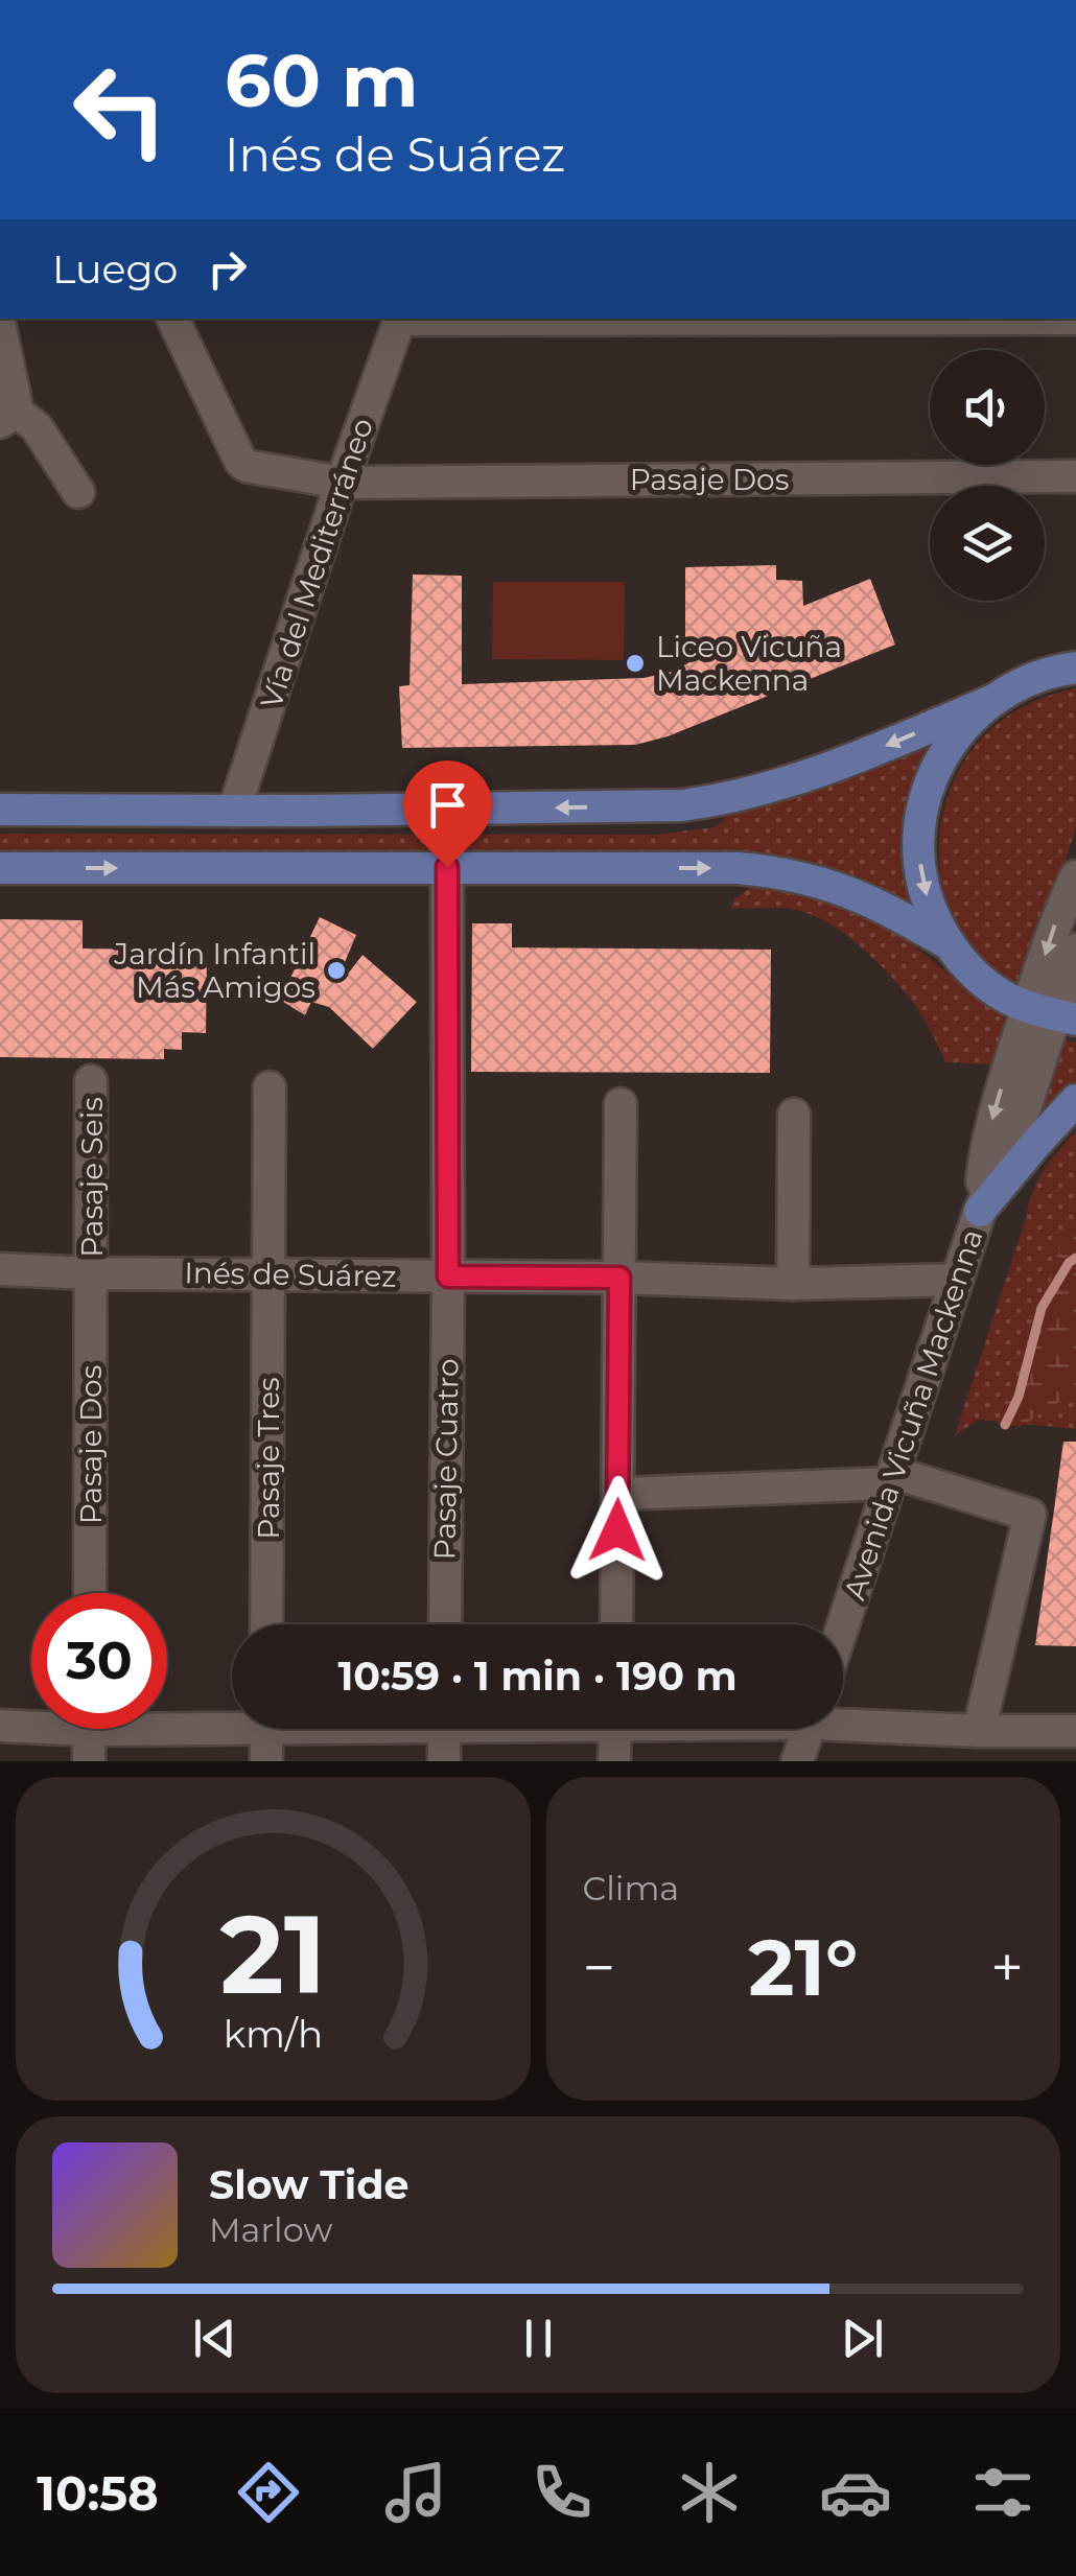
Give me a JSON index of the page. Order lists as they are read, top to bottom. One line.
{"streets":{"street":["Pasaje Dos","Vía del Mediterráneo","Pasaje Seis","Inés de Suárez","Avenida Vicuña Mackenna","Pasaje Tres","Pasaje Cuatro"]},"crossings":[["Pasaje Dos","Vía del Mediterráneo"],["Pasaje Dos","Pasaje Seis"],["Pasaje Dos","Inés de Suárez"],["Pasaje Seis","Inés de Suárez"],["Inés de Suárez","Avenida Vicuña Mackenna"],["Inés de Suárez","Pasaje Tres"],["Inés de Suárez","Pasaje Cuatro"]],"places":["Liceo Vicuña Mackenna","Jardín Infantil Más Amigos"],"page":{"turn":["60 m","Inés de Suárez"],"then":"Luego","limit":"30","trip":"10:59 · 1 min · 190 m","tile":"Clima","heat":["−","21°","+"],"song":["Slow Tide","Marlow"],"tabs":"10:58","gauge":["21","km/h"]}}
